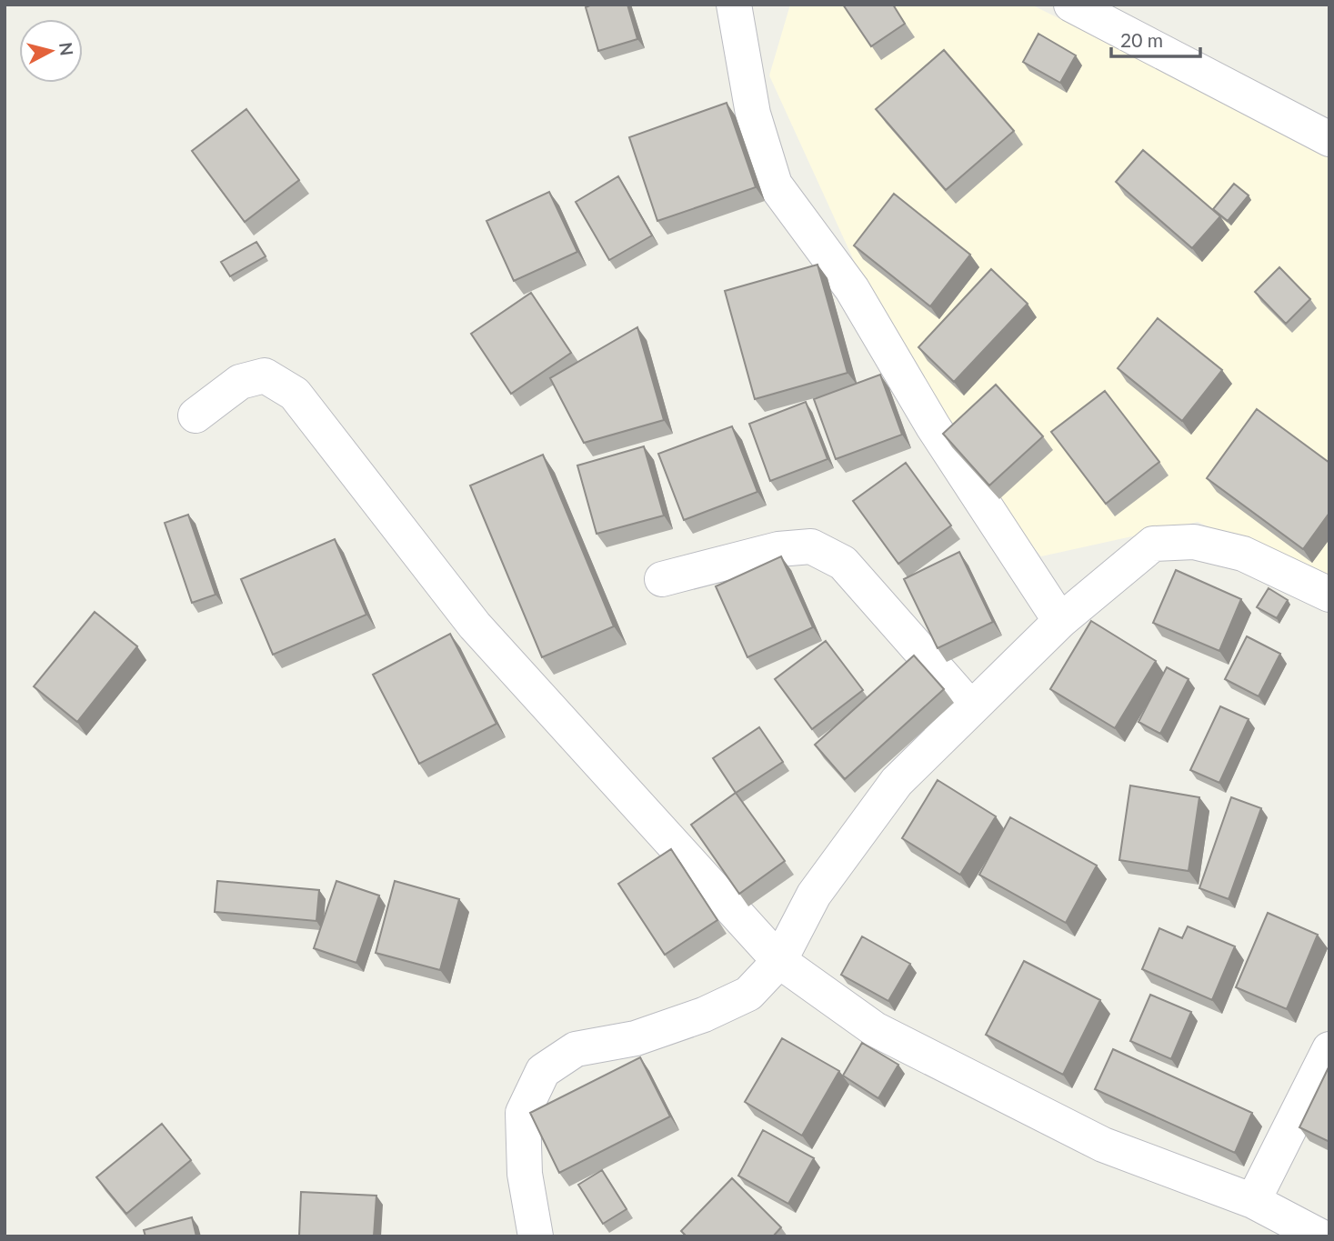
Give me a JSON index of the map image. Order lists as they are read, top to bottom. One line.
{"scale_bar":"20 m","north":"right"}
